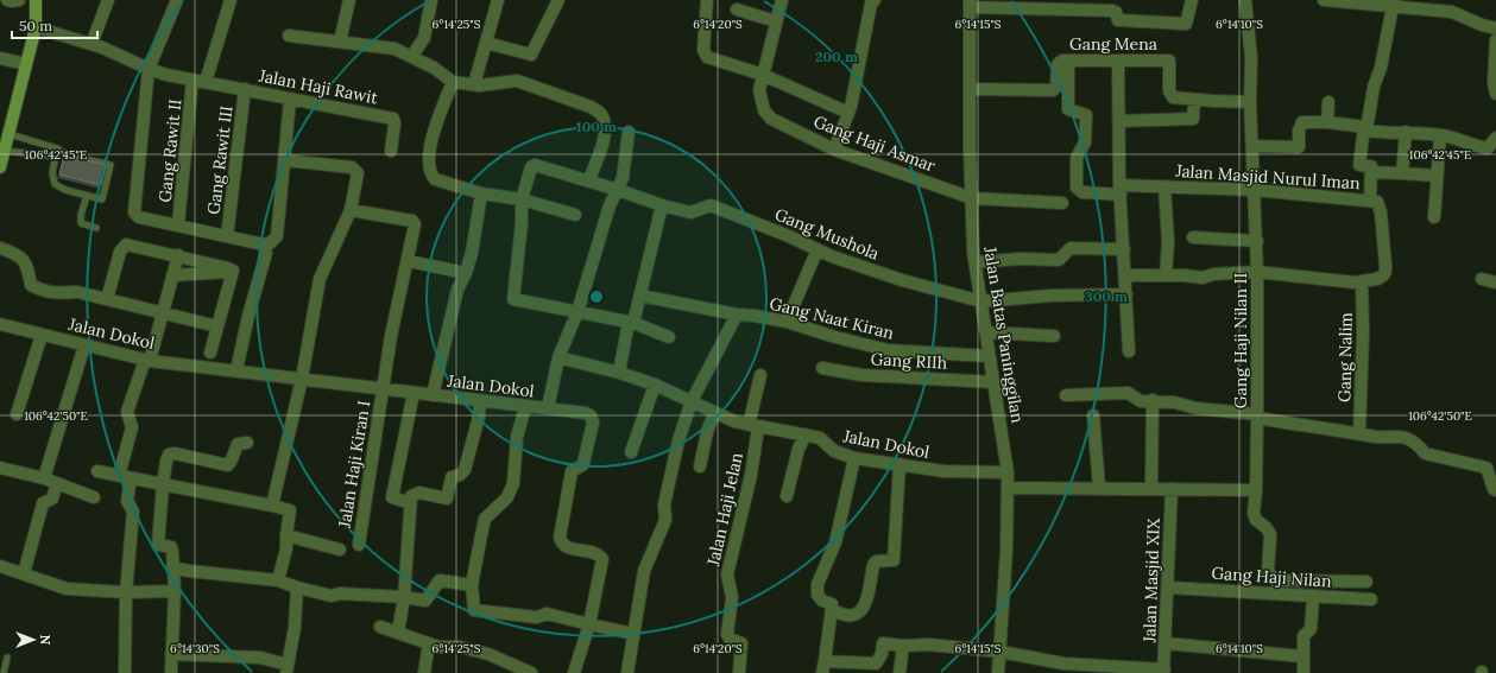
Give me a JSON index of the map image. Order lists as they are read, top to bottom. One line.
{"streets":{"street":["Gang Mena","Jalan Haji Rawit","Gang Haji Asmar","Gang Rawit II","Gang Rawit III","Jalan Masjid Nurul Iman","Gang Mushola","Gang Naat Kiran","Jalan Dokol","Jalan Batas Paninggilan","Gang Haji Nilan II","Gang Nalim","Gang RIIh","Jalan Haji Kiran I","Jalan Haji Jelan","Gang Haji Nilan","Jalan Masjid XIX"]},"crossings":[["Gang Mena","Jalan Masjid Nurul Iman"],["Gang Mena","Jalan Batas Paninggilan"],["Jalan Haji Rawit","Gang Rawit II"],["Jalan Haji Rawit","Gang Rawit III"],["Gang Haji Asmar","Jalan Batas Paninggilan"],["Jalan Masjid Nurul Iman","Gang Haji Nilan II"],["Jalan Masjid Nurul Iman","Gang Nalim"],["Gang Mushola","Jalan Batas Paninggilan"],["Gang Naat Kiran","Jalan Batas Paninggilan"],["Jalan Dokol","Jalan Batas Paninggilan"],["Jalan Dokol","Jalan Haji Kiran I"],["Jalan Dokol","Jalan Haji Jelan"],["Jalan Batas Paninggilan","Gang RIIh"],["Gang Haji Nilan","Jalan Masjid XIX"]],"scale_bar":"50 m","north":"right","coordinates":["6°14'25\"S","6°14'20\"S","6°14'15\"S","6°14'10\"S","106°42'45\"E","106°42'50\"E","6°14'30\"S"],"rings":["200 m","100 m","300 m"]}
